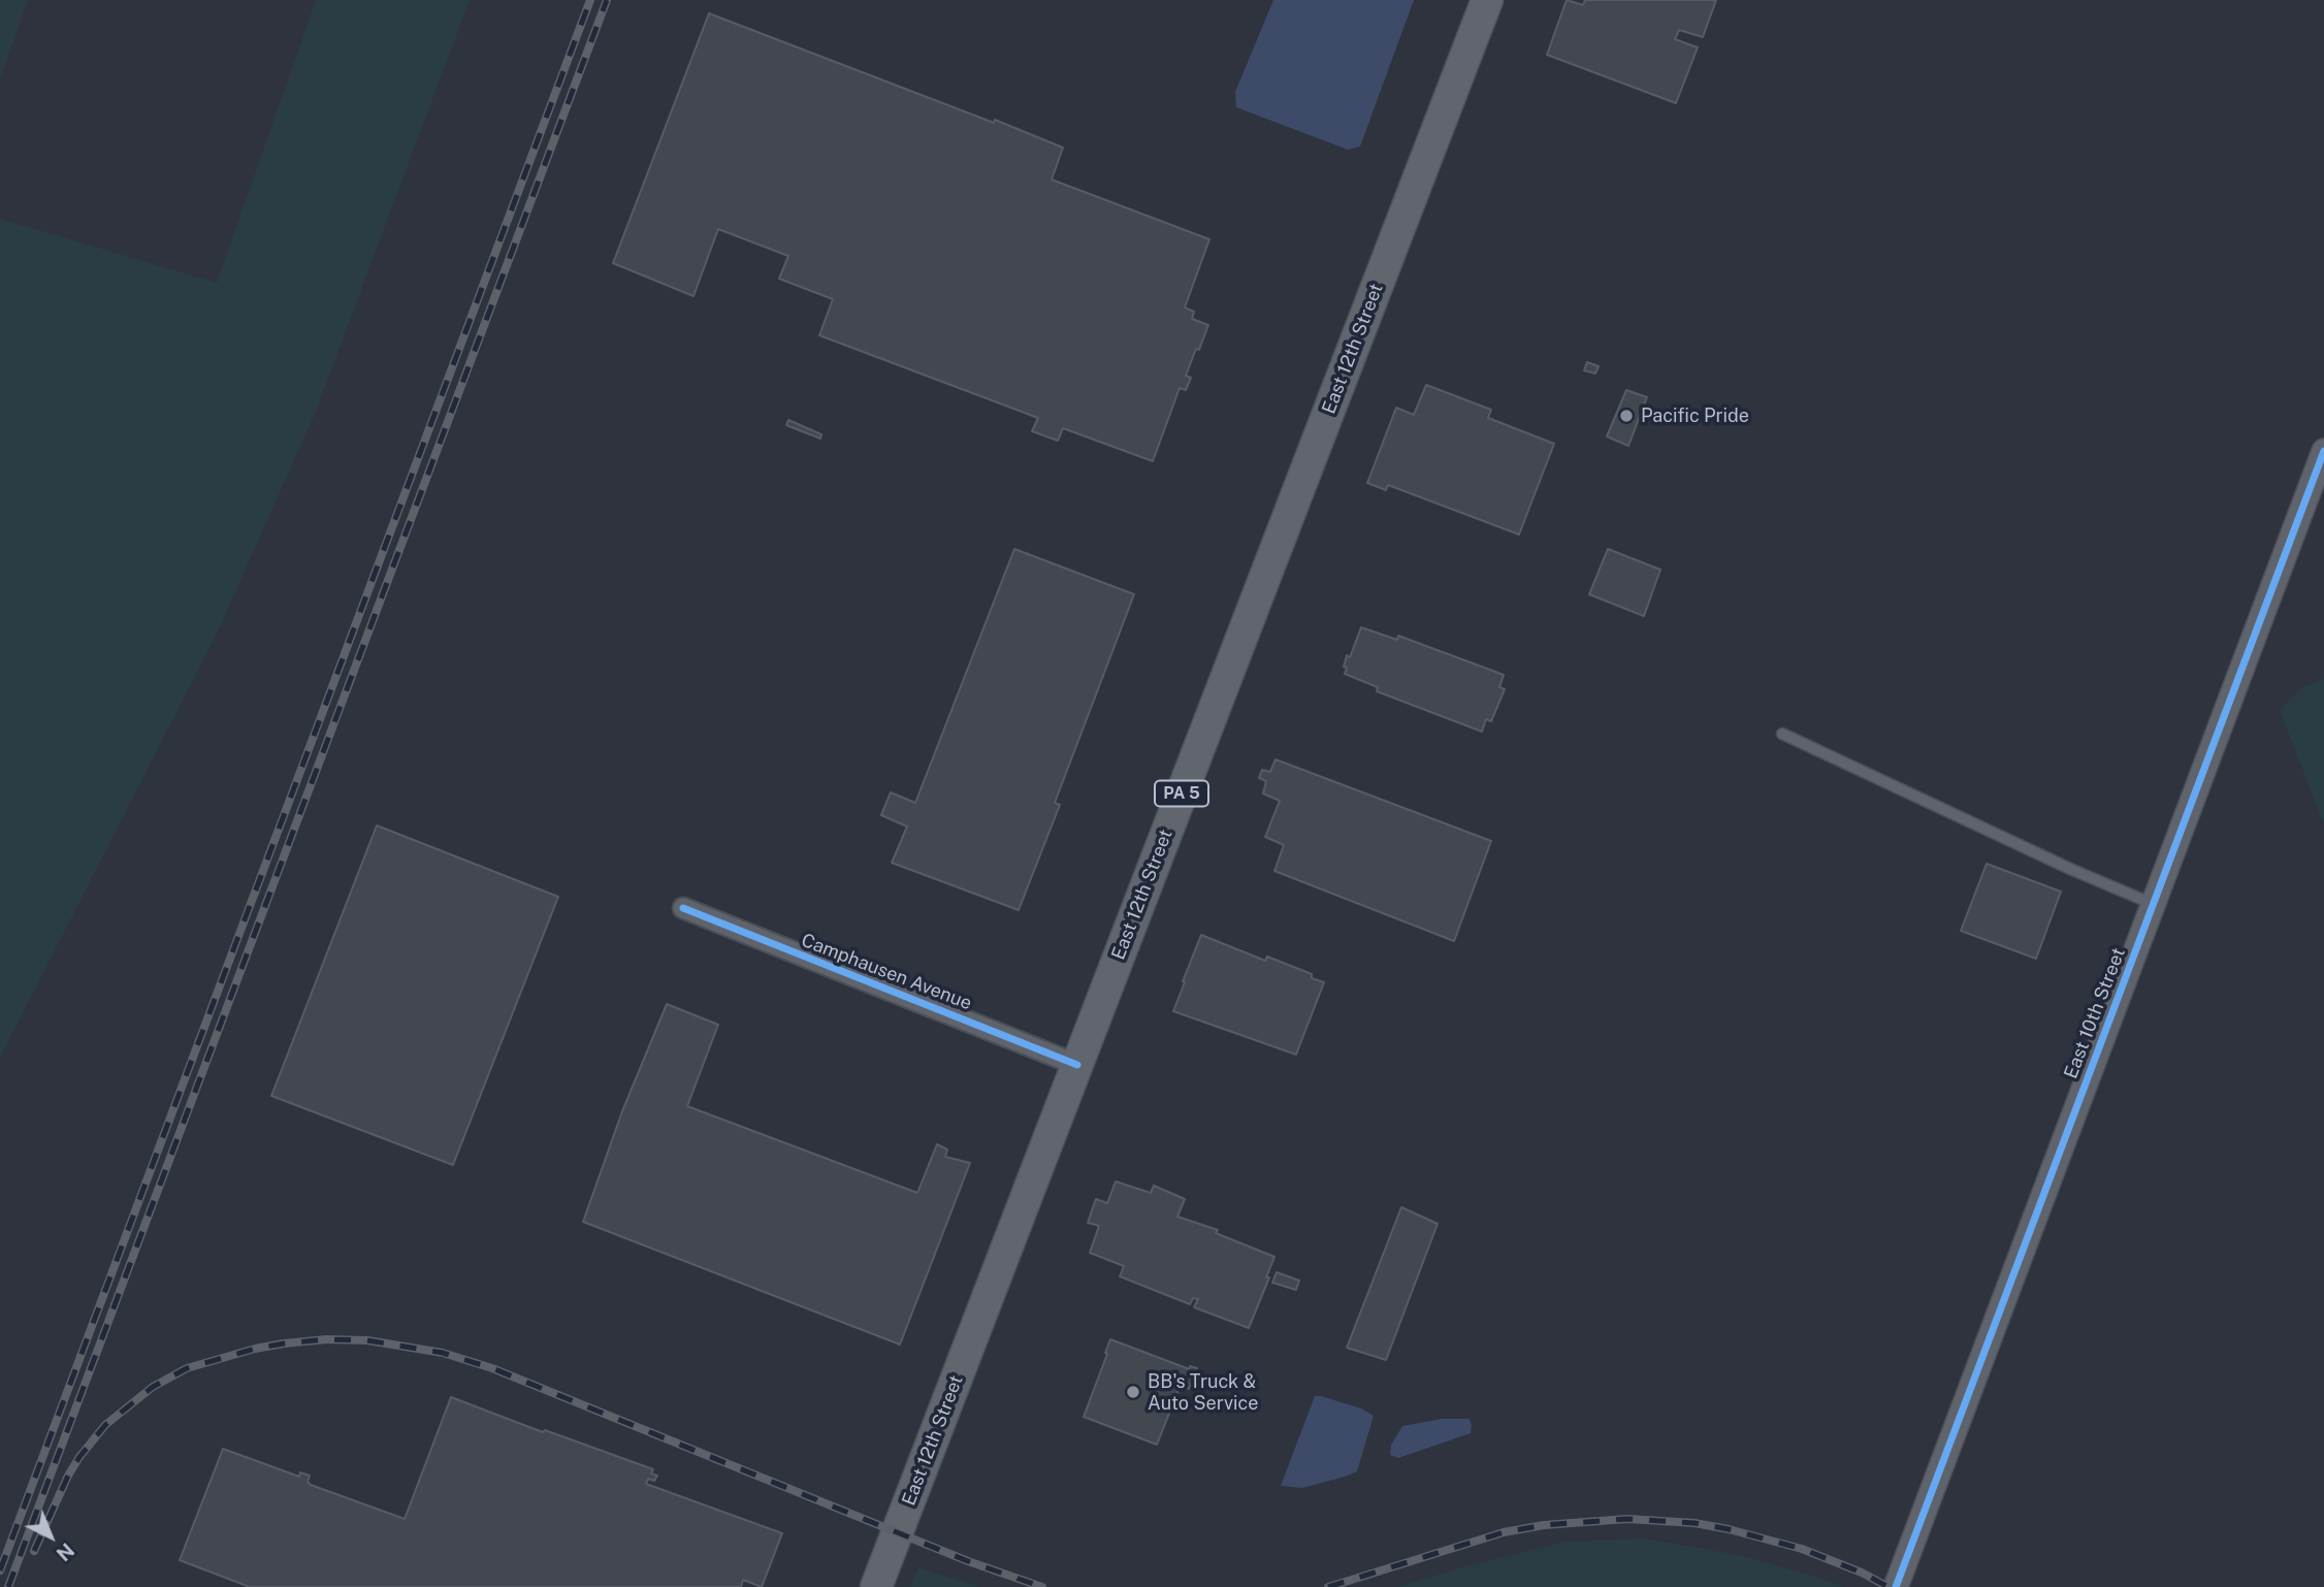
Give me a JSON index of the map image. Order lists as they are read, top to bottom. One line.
{"streets":{"main road":["East 12th Street","PA 5"],"street":["Camphausen Avenue","East 10th Street"]},"crossings":[["East 12th Street","Camphausen Avenue"]],"places":["Pacific Pride","BB's Truck & Auto Service"],"north":"bottom right"}
